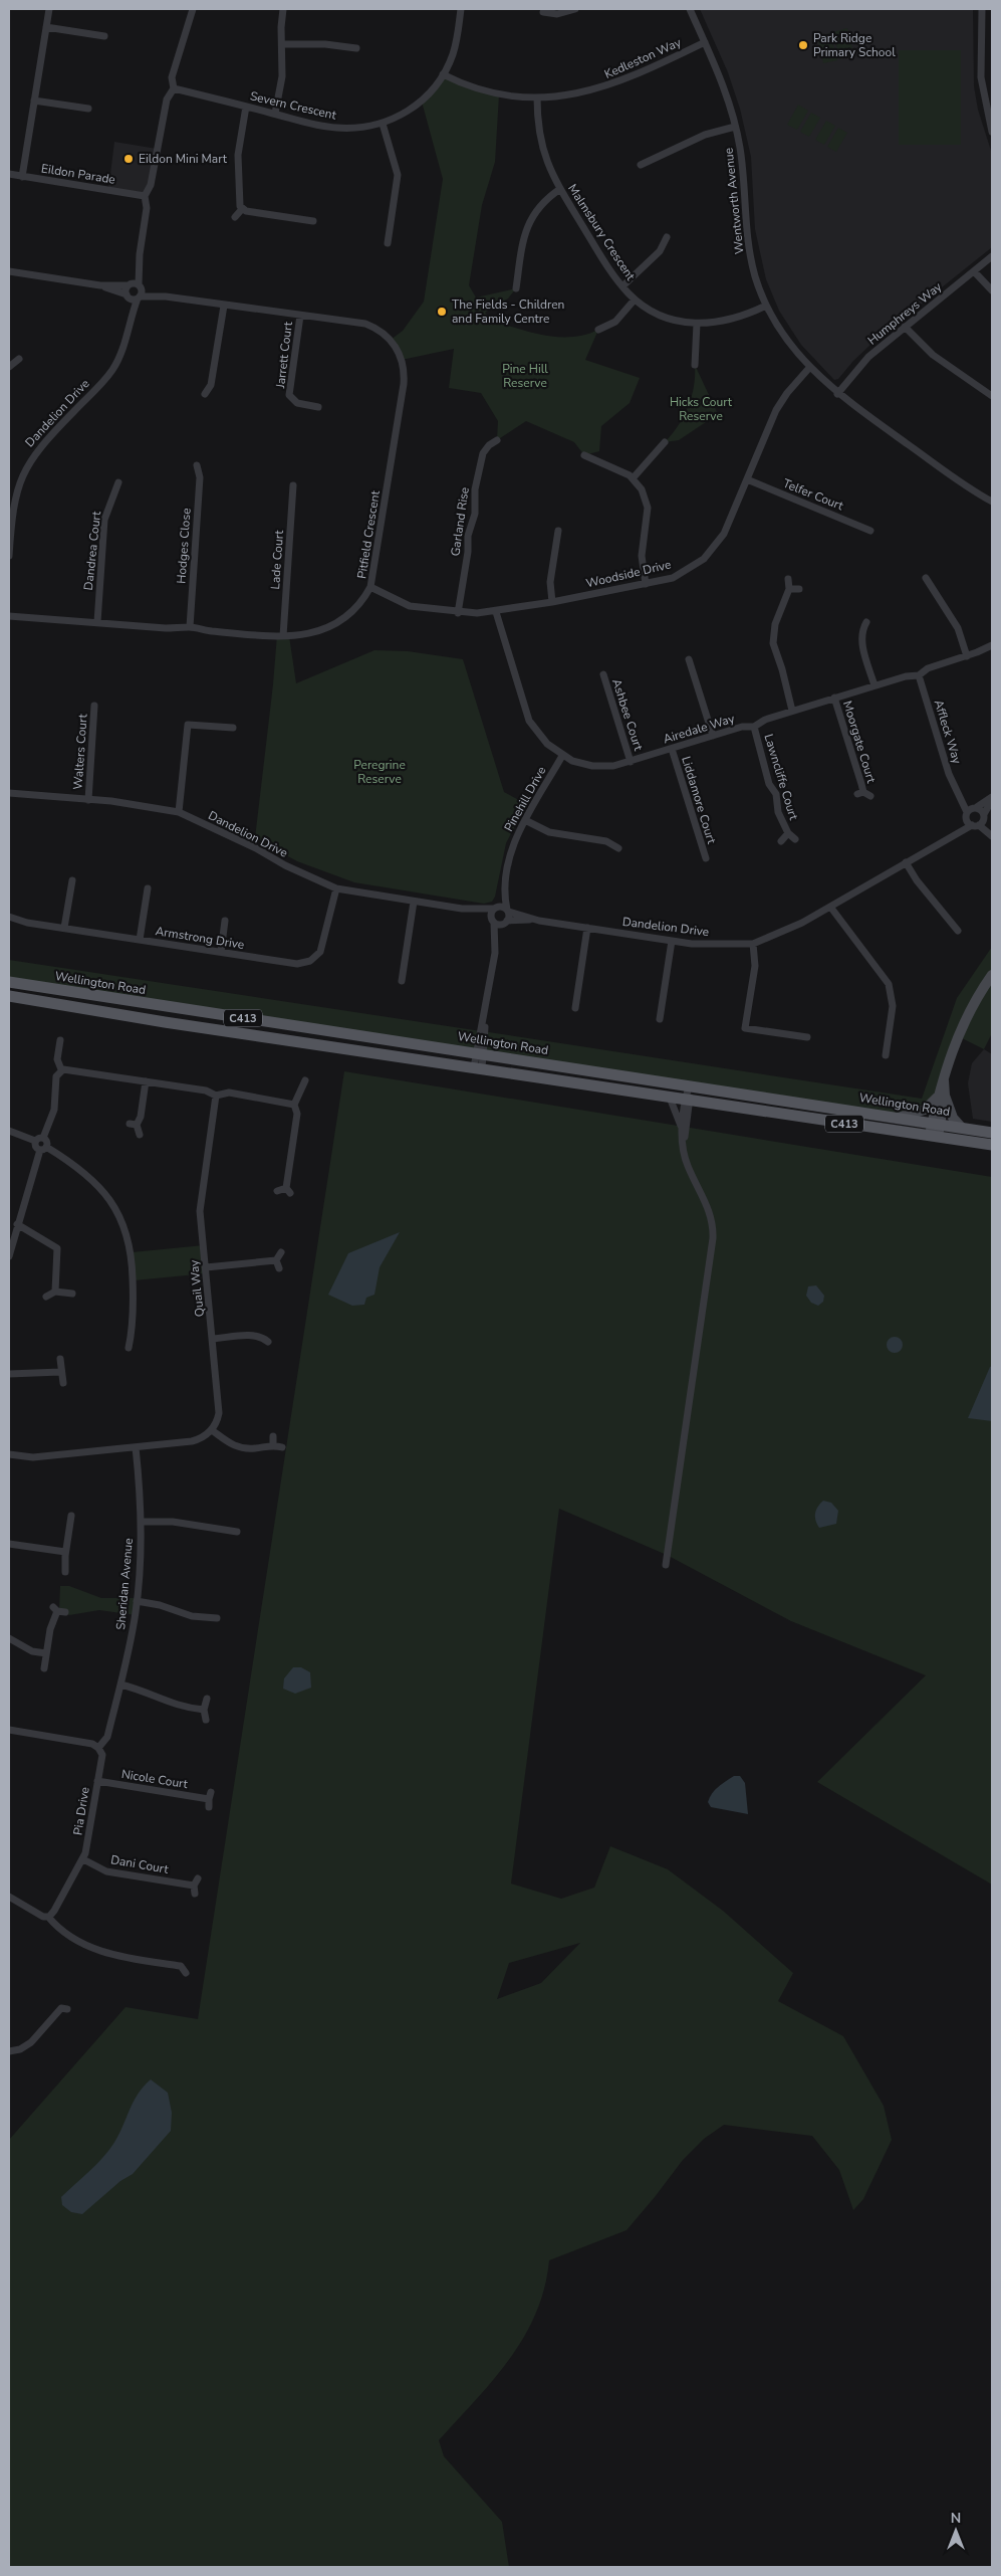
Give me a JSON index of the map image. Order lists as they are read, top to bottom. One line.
{"streets":{"main road":["Wellington Road","C413"],"street":["Kedleston Way","Severn Crescent","Eildon Parade","Wentworth Avenue","Malmsbury Crescent","Humphreys Way","Jarrett Court","Dandelion Drive","Telfer Court","Garland Rise","Pitfield Crescent","Hodges Close","Dandrea Court","Lade Court","Woodside Drive","Ashbee Court","Airedale Way","Affleck Way","Moorgate Court","Walters Court","Lawncliffe Court","Pinehill Drive","Liddamore Court","Armstrong Drive","Quail Way","Sheridan Avenue","Nicole Court","Pia Drive","Dani Court"]},"crossings":[["Kedleston Way","Severn Crescent"],["Kedleston Way","Wentworth Avenue"],["Kedleston Way","Malmsbury Crescent"],["Wentworth Avenue","Malmsbury Crescent"],["Wentworth Avenue","Humphreys Way"],["Wentworth Avenue","Woodside Drive"],["Jarrett Court","Pitfield Crescent"],["Dandelion Drive","Pitfield Crescent"],["Dandelion Drive","Affleck Way"],["Dandelion Drive","Walters Court"],["Dandelion Drive","Pinehill Drive"],["Dandelion Drive","Armstrong Drive"],["Telfer Court","Woodside Drive"],["Garland Rise","Woodside Drive"],["Pitfield Crescent","Hodges Close"],["Pitfield Crescent","Dandrea Court"],["Pitfield Crescent","Lade Court"],["Pitfield Crescent","Woodside Drive"],["Woodside Drive","Airedale Way"],["Ashbee Court","Airedale Way"],["Airedale Way","Affleck Way"],["Airedale Way","Moorgate Court"],["Airedale Way","Lawncliffe Court"],["Airedale Way","Pinehill Drive"],["Airedale Way","Liddamore Court"],["Sheridan Avenue","Pia Drive"],["Nicole Court","Pia Drive"],["Pia Drive","Dani Court"]],"parks":["Pine Hill Reserve","Hicks Court Reserve","Peregrine Reserve"],"places":["Park Ridge Primary School","Eildon Mini Mart","The Fields - Children and Family Centre"],"north":"top"}
